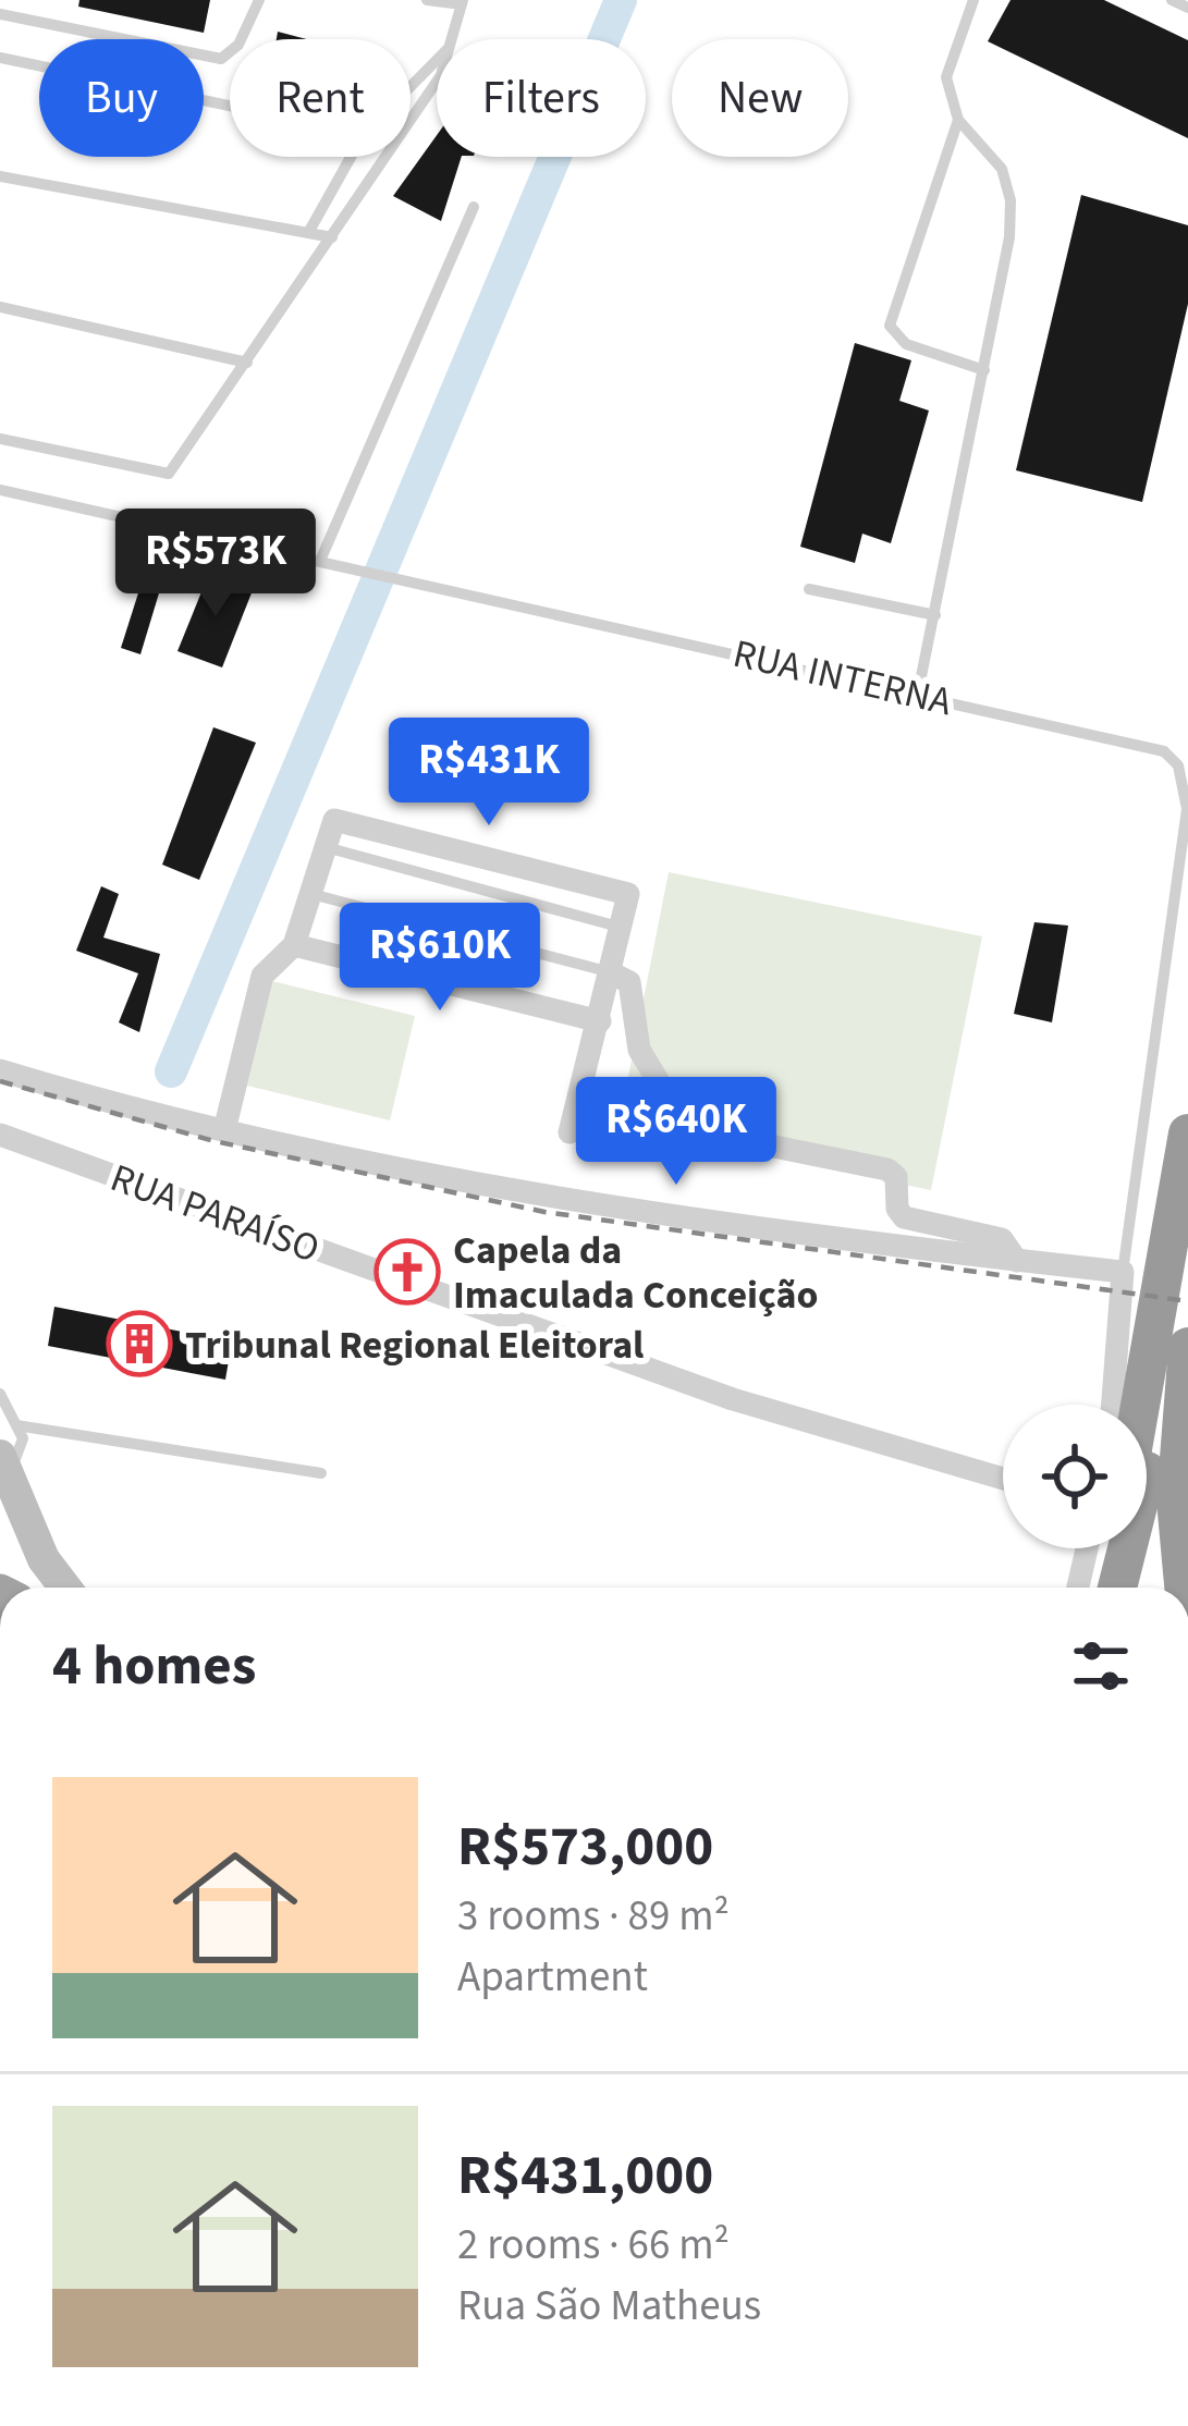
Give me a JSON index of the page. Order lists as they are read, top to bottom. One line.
{"streets":{"street":["RUA PARAÍSO"],"lane":["RUA INTERNA"]},"places":{"church":["Capela da Imaculada Conceição"],"building":["Tribunal Regional Eleitoral"]},"page":{"chip":["Buy","Rent","Filters","New"],"price":["R$573K","R$431K","R$610K","R$640K"],"heading":"4 homes","list":[{"name":"R$573,000","note":"3 rooms · 89 m² · Apartment"},{"name":"R$431,000","note":"2 rooms · 66 m² · Rua São Matheus"}]}}
